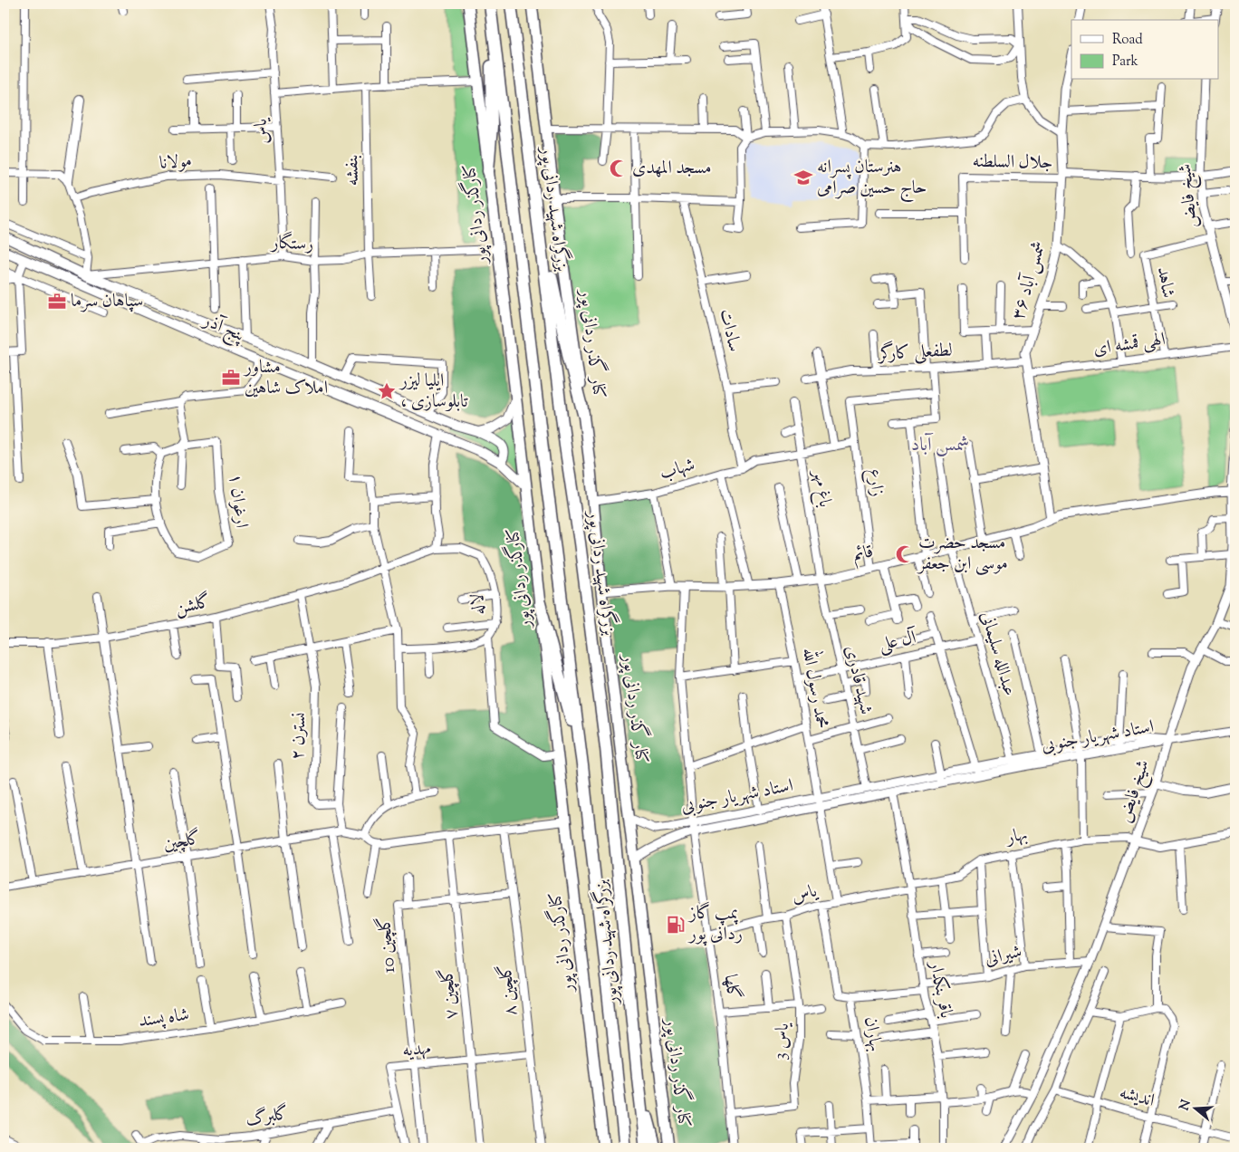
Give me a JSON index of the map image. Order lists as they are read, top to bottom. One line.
{"streets":{"highway":["بزرگراه شهید ردانی پور"],"main road":["کنارگذر ردانی پور","پنج آذر","کنار گذر ردانی پور"],"street":["یاس","مولانا","جلال السلطنه","بنفشه","شیخ فایض","رستگار","شمس آباد ۳۶","شاهد","سادات","الهی قمشه ای","لطفعلی کارگر","شهاب","زارع","باغ مهر","ارغوان ۱","قائم","لاله","گلشن","آل علی","عبدالله سلیمانی","شهید قادری","محمد رسول الله","نسترن ۲","استاد شهریار جنوبی","بهار","گلچین","گلچین 10","شیرانی","گلها","گلچین ۸","باقر بنکدار","گلچین ۷","شاه پسند","بهاران","یاس 3","مهدیه","اندیشه","گلبرگ"]},"crossings":[["یاس","مولانا"],["یاس","رستگار"],["یاس","محمد رسول الله"],["یاس","بهار"],["یاس","گلها"],["یاس","باقر بنکدار"],["یاس","یاس 3"],["جلال السلطنه","شمس آباد ۳۶"],["بنفشه","رستگار"],["شیخ فایض","شاهد"],["شیخ فایض","قائم"],["شیخ فایض","استاد شهریار جنوبی"],["شیخ فایض","بهار"],["شیخ فایض","شیرانی"],["کنارگذر ردانی پور","رستگار"],["کنارگذر ردانی پور","پنج آذر"],["رستگار","پنج آذر"],["شمس آباد ۳۶","الهی قمشه ای"],["شمس آباد ۳۶","لطفعلی کارگر"],["شمس آباد ۳۶","قائم"],["شاهد","الهی قمشه ای"],["سادات","شهاب"],["کنار گذر ردانی پور","قائم"],["کنار گذر ردانی پور","استاد شهریار جنوبی"],["شهاب","زارع"],["شهاب","باغ مهر"],["شهاب","قائم"],["زارع","قائم"],["باغ مهر","قائم"],["باغ مهر","شهید قادری"],["قائم","عبدالله سلیمانی"],["قائم","شهید قادری"],["قائم","محمد رسول الله"],["قائم","گلها"],["لاله","گلشن"],["آل علی","عبدالله سلیمانی"],["آل علی","شهید قادری"],["آل علی","محمد رسول الله"],["عبدالله سلیمانی","استاد شهریار جنوبی"],["شهید قادری","استاد شهریار جنوبی"],["محمد رسول الله","استاد شهریار جنوبی"],["استاد شهریار جنوبی","گلها"],["استاد شهریار جنوبی","باقر بنکدار"],["بهار","باقر بنکدار"],["گلچین 10","گلچین ۸"],["گلچین 10","گلچین ۷"],["گلچین 10","مهدیه"],["شیرانی","باقر بنکدار"],["شیرانی","بهاران"],["گلها","یاس 3"],["گلچین ۸","مهدیه"],["باقر بنکدار","بهاران"],["گلچین ۷","مهدیه"],["مهدیه","گلبرگ"]],"districts":["شمس آباد"],"places":{"mosque":["مسجد المهدی","مسجد حضرت موسی ابن جعفر"],"school or university":["هنرستان پسرانه حاج حسین صرامی"],"office":["سپاهان سرما","مشاور املاک شاهین"],"place":["ایلیا لیزر ، تابلوسازی"],"fuel station":["پمپ گاز ردانی پور"]},"legend":["Road","Park"],"north":"left"}
